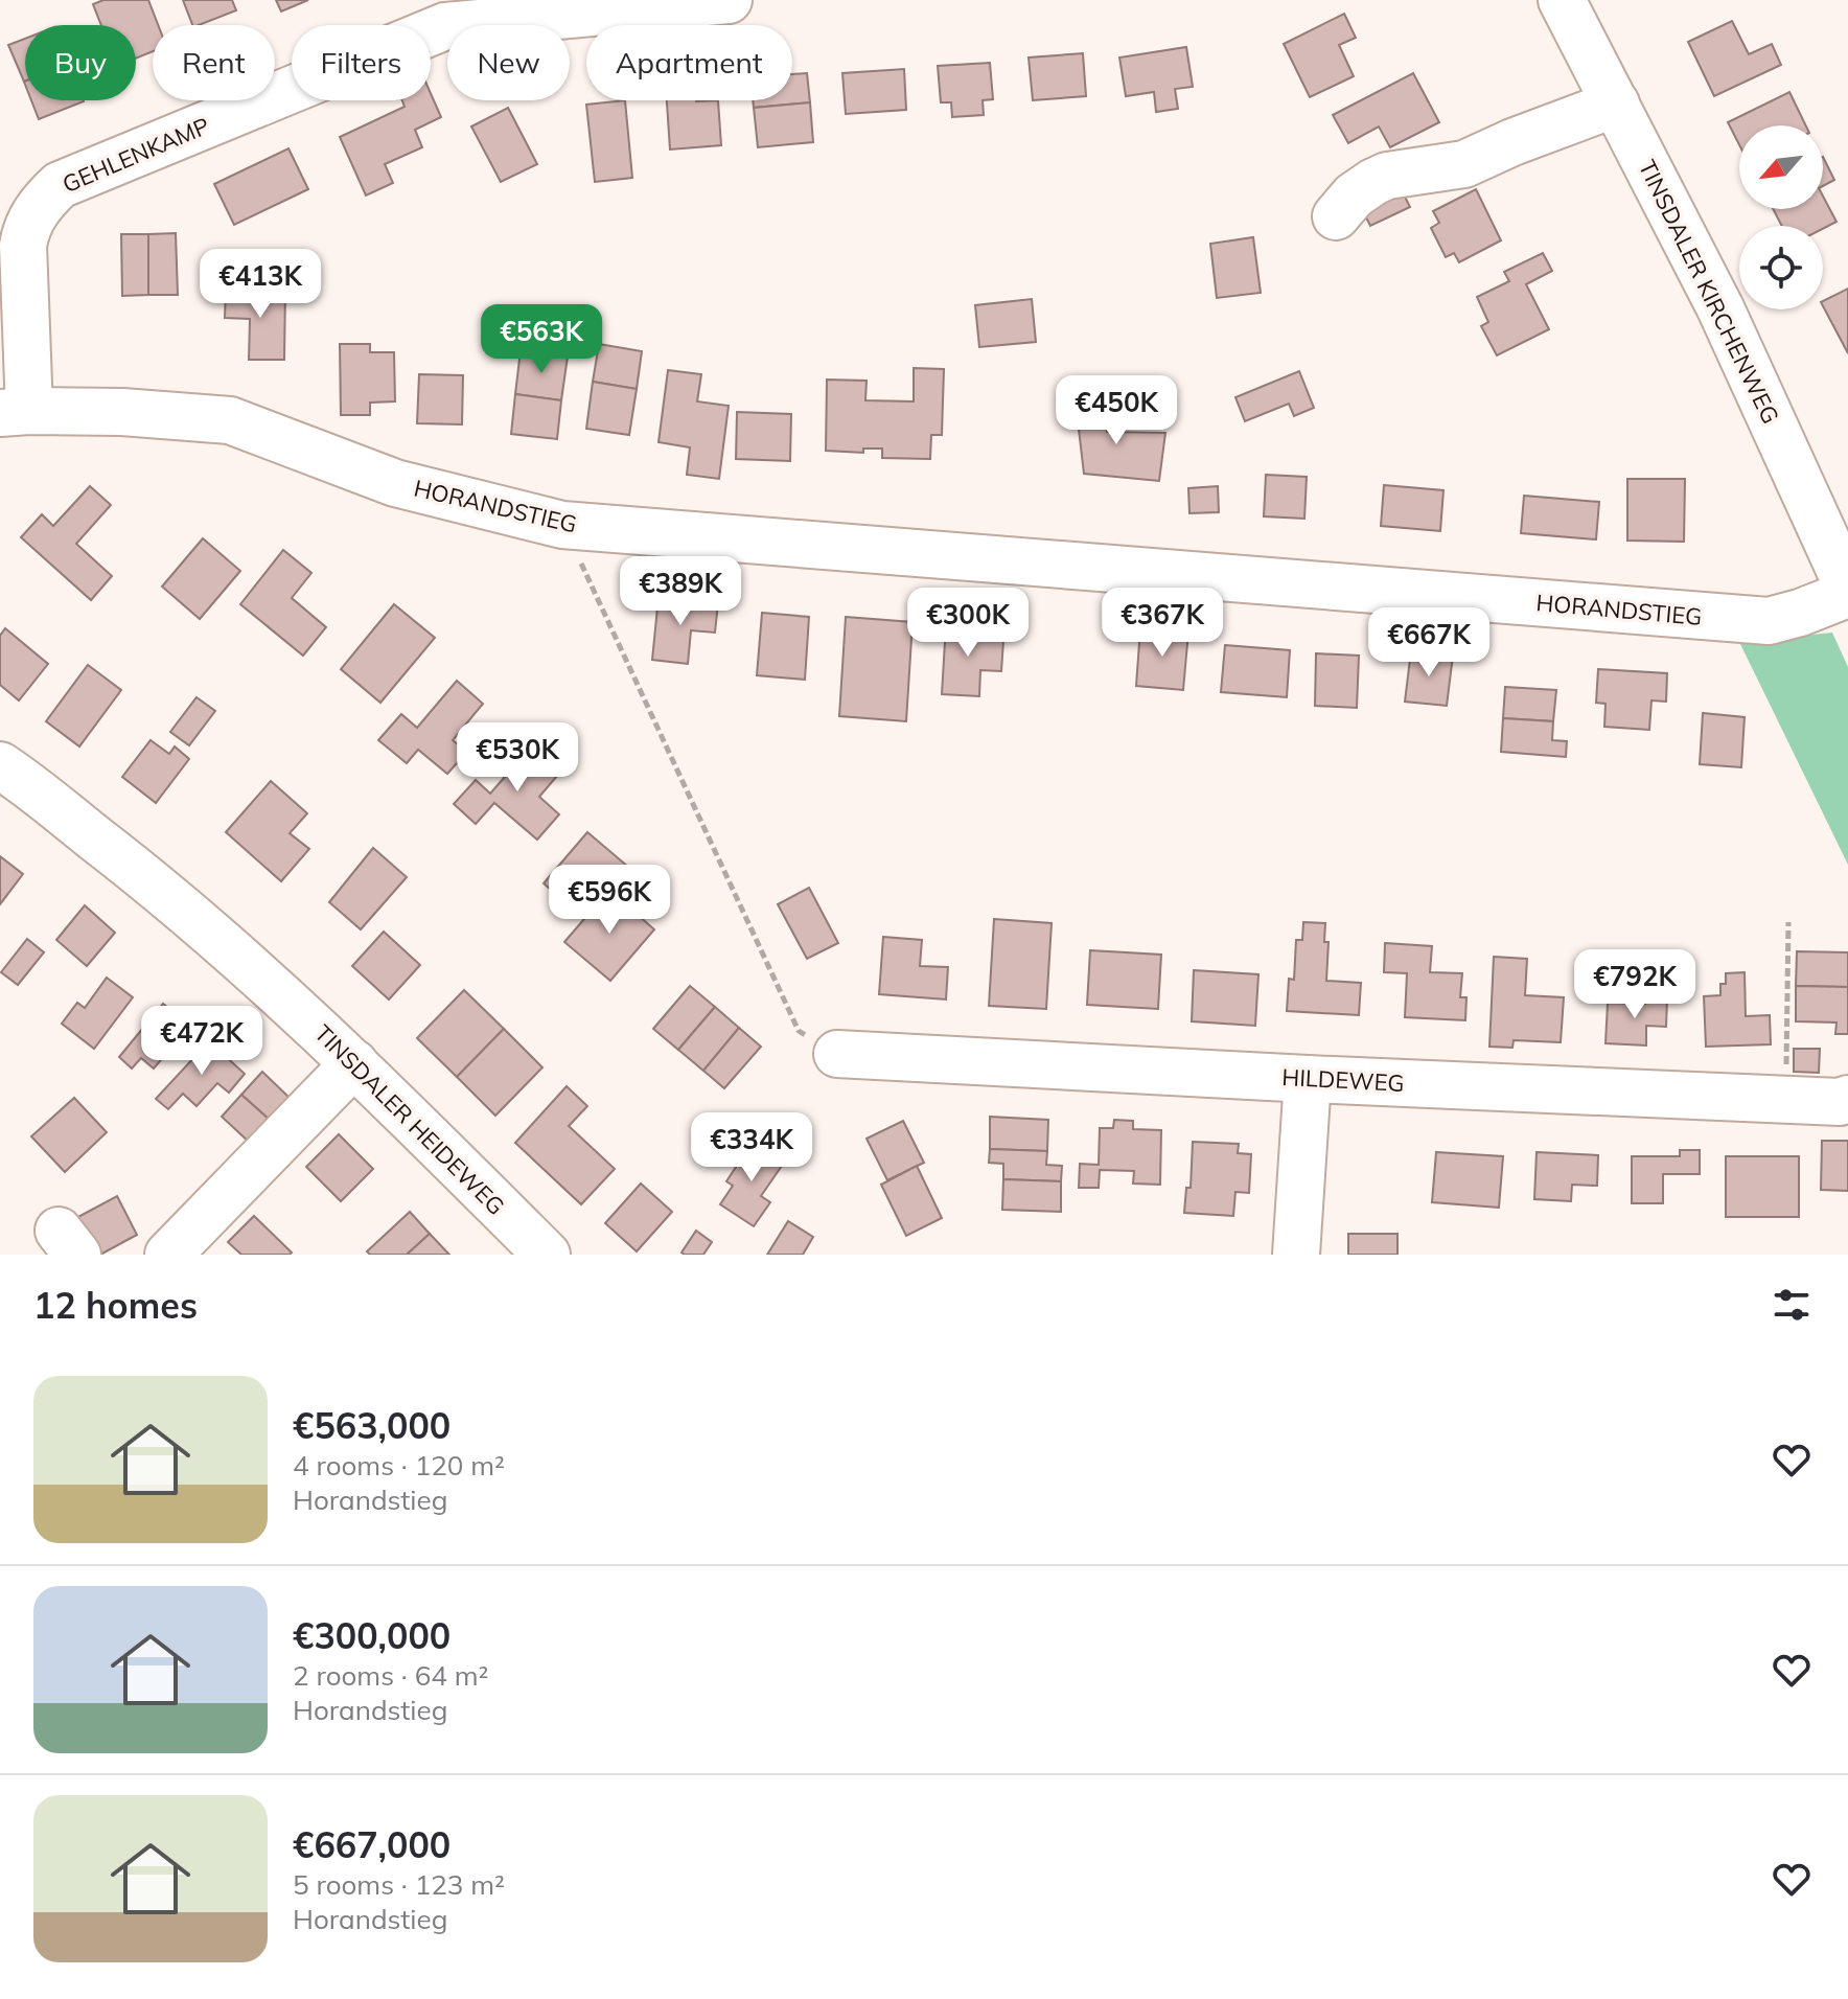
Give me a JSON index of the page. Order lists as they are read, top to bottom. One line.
{"streets":{"street":["GEHLENKAMP","TINSDALER KIRCHENWEG","HORANDSTIEG","HILDEWEG","TINSDALER HEIDEWEG"]},"crossings":[["GEHLENKAMP","HORANDSTIEG"],["TINSDALER KIRCHENWEG","HORANDSTIEG"]],"north":"bottom left","page":{"chip":["Buy","Rent","Filters","New","Apartment"],"price":["€413K","€563K","€450K","€389K","€300K","€367K","€667K","€530K","€596K","€792K","€472K","€334K"],"heading":"12 homes","list":[{"name":"€563,000","note":"4 rooms · 120 m² · Horandstieg"},{"name":"€300,000","note":"2 rooms · 64 m² · Horandstieg"},{"name":"€667,000","note":"5 rooms · 123 m² · Horandstieg"}]}}
